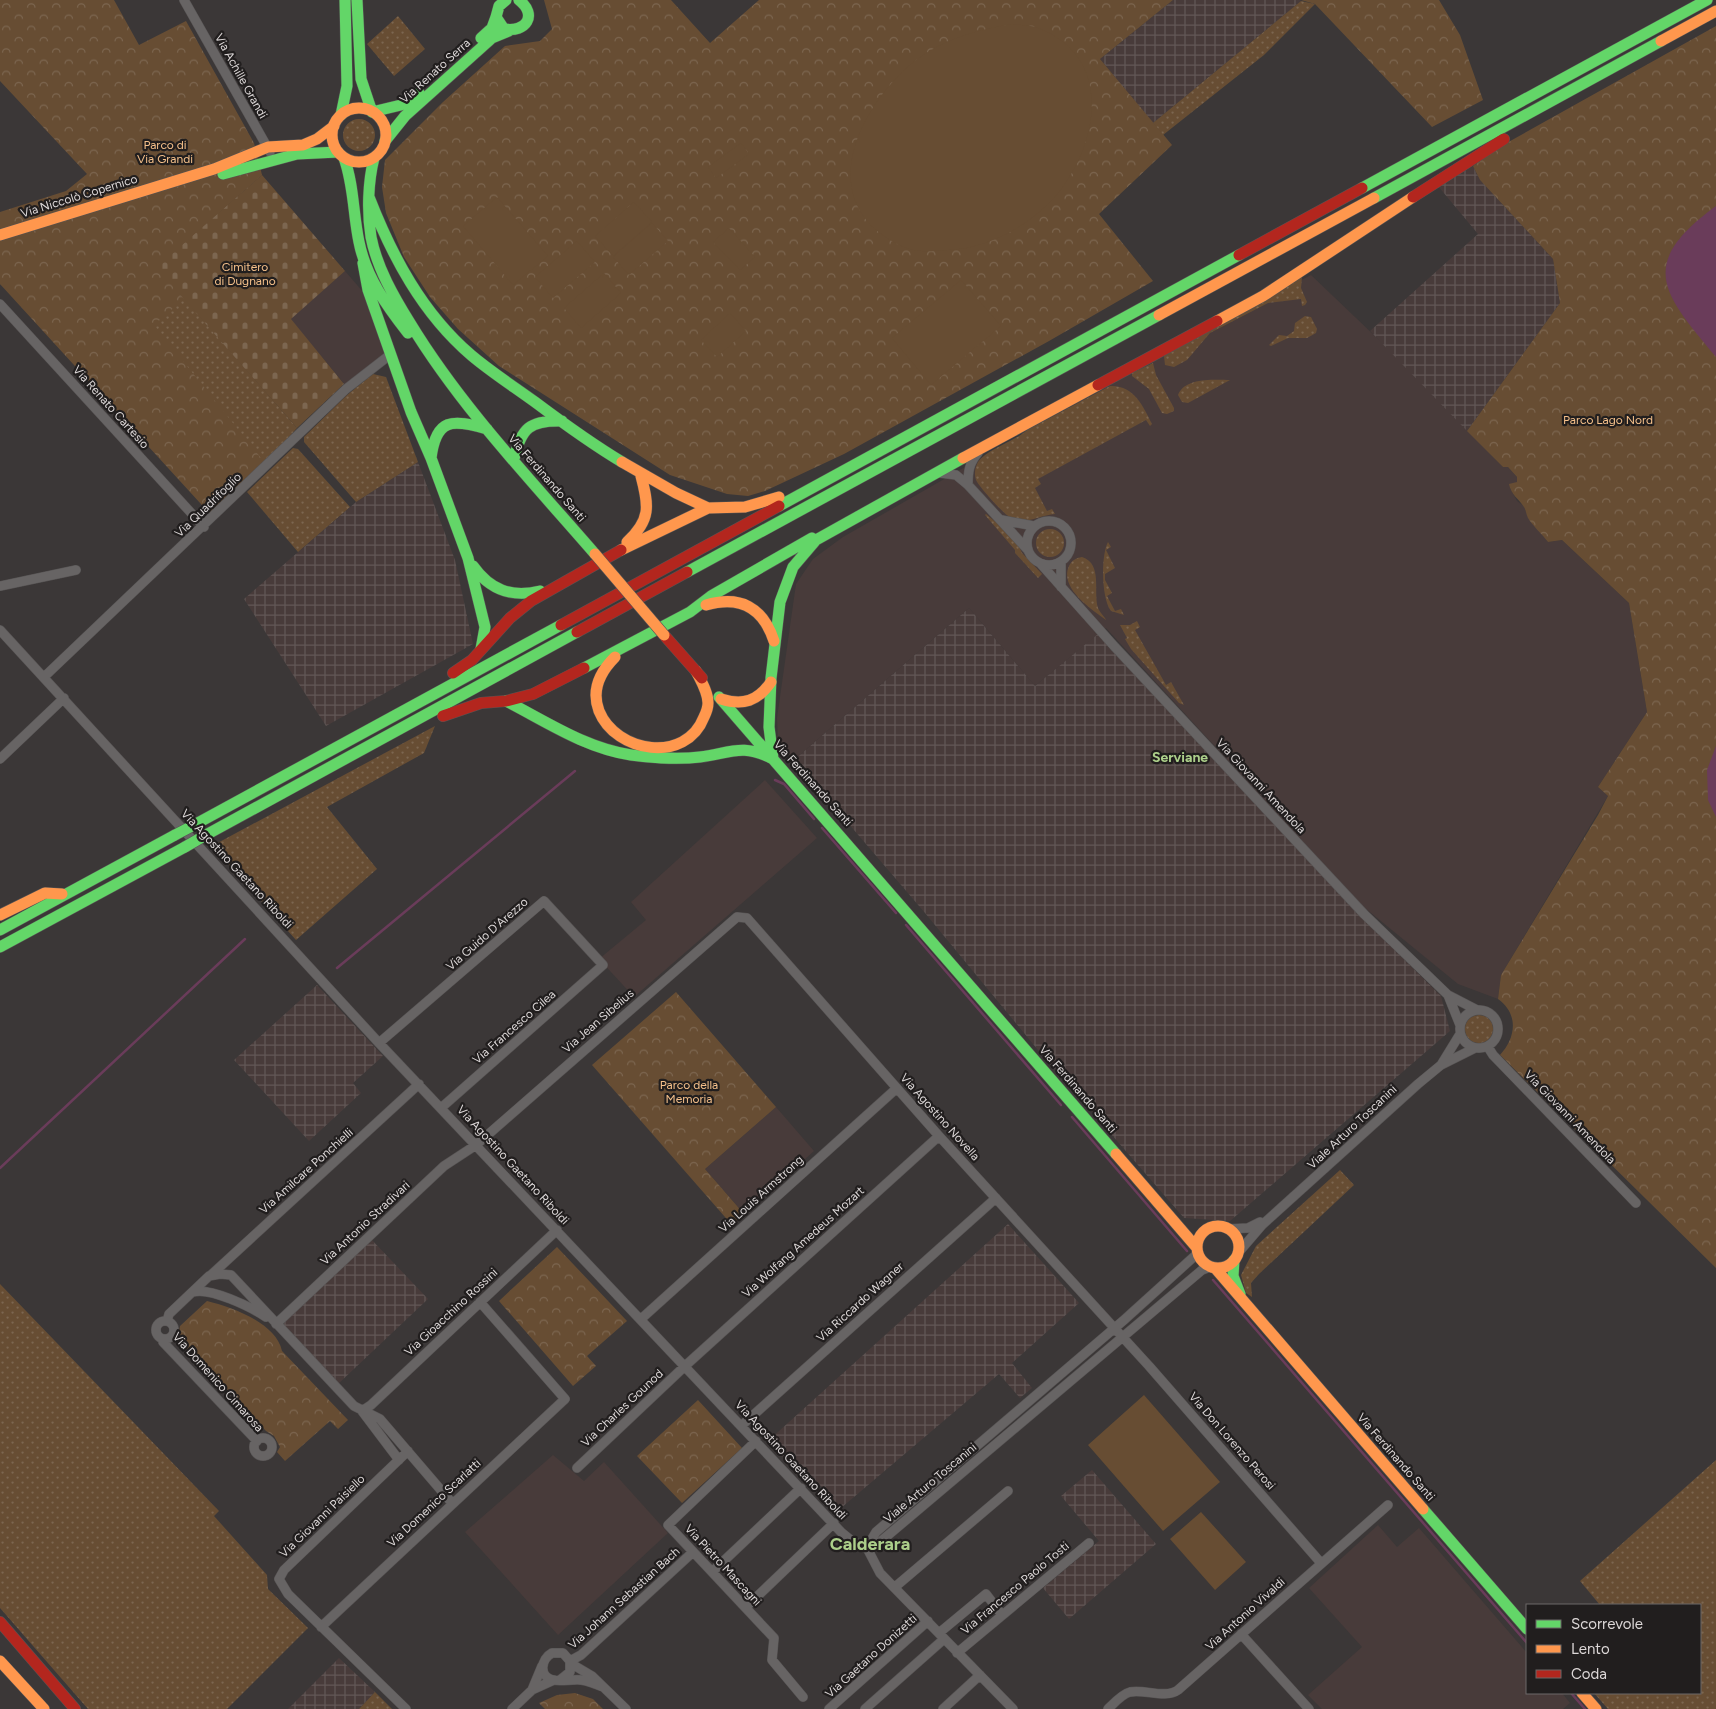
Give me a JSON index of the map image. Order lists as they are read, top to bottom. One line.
{"streets":{"main road":["Via Renato Serra","Via Niccolò Copernico","Via Ferdinando Santi"],"street":["Via Achille Grandi","Via Renato Cartesio","Via Quadrifoglio","Via Giovanni Amendola","Via Agostino Gaetano Riboldi","Via Guido D'Arezzo","Via Jean Sibelius","Via Francesco Cilea","Via Agostino Novella","Viale Arturo Toscanini","Via Amilcare Ponchielli","Via Louis Armstrong","Via Antonio Stradivari","Via Wolfang Amedeus Mozart","Via Riccardo Wagner","Via Gioacchino Rossini","Via Domenico Cimarosa","Via Charles Gounod","Via Don Lorenzo Perosi","Via Domenico Scarlatti","Via Giovanni Paisiello","Via Pietro Mascagni","Via Francesco Paolo Tosti","Via Johann Sebastian Bach","Via Antonio Vivaldi","Via Gaetano Donizetti"]},"crossings":[["Via Renato Serra","Via Niccolò Copernico"],["Via Achille Grandi","Via Niccolò Copernico"],["Via Renato Cartesio","Via Quadrifoglio"],["Via Ferdinando Santi","Viale Arturo Toscanini"],["Via Quadrifoglio","Via Agostino Gaetano Riboldi"],["Via Giovanni Amendola","Viale Arturo Toscanini"],["Via Agostino Gaetano Riboldi","Via Guido D'Arezzo"],["Via Agostino Gaetano Riboldi","Via Jean Sibelius"],["Via Agostino Gaetano Riboldi","Via Francesco Cilea"],["Via Agostino Gaetano Riboldi","Viale Arturo Toscanini"],["Via Agostino Gaetano Riboldi","Via Amilcare Ponchielli"],["Via Agostino Gaetano Riboldi","Via Louis Armstrong"],["Via Agostino Gaetano Riboldi","Via Antonio Stradivari"],["Via Agostino Gaetano Riboldi","Via Wolfang Amedeus Mozart"],["Via Agostino Gaetano Riboldi","Via Riccardo Wagner"],["Via Agostino Gaetano Riboldi","Via Gioacchino Rossini"],["Via Agostino Gaetano Riboldi","Via Charles Gounod"],["Via Agostino Gaetano Riboldi","Via Pietro Mascagni"],["Via Agostino Gaetano Riboldi","Via Francesco Paolo Tosti"],["Via Agostino Gaetano Riboldi","Via Gaetano Donizetti"],["Via Guido D'Arezzo","Via Francesco Cilea"],["Via Jean Sibelius","Via Agostino Novella"],["Via Jean Sibelius","Via Antonio Stradivari"],["Via Agostino Novella","Viale Arturo Toscanini"],["Via Agostino Novella","Via Louis Armstrong"],["Via Agostino Novella","Via Wolfang Amedeus Mozart"],["Via Agostino Novella","Via Riccardo Wagner"],["Via Agostino Novella","Via Don Lorenzo Perosi"],["Viale Arturo Toscanini","Via Don Lorenzo Perosi"],["Via Amilcare Ponchielli","Via Domenico Cimarosa"],["Via Wolfang Amedeus Mozart","Via Charles Gounod"],["Via Gioacchino Rossini","Via Domenico Scarlatti"],["Via Don Lorenzo Perosi","Via Antonio Vivaldi"],["Via Domenico Scarlatti","Via Giovanni Paisiello"],["Via Pietro Mascagni","Via Johann Sebastian Bach"]],"districts":["Serviane","Calderara"],"parks":["Parco di Via Grandi","Cimitero di Dugnano","Parco Lago Nord","Parco della Memoria"],"legend":["Scorrevole","Lento","Coda"]}
